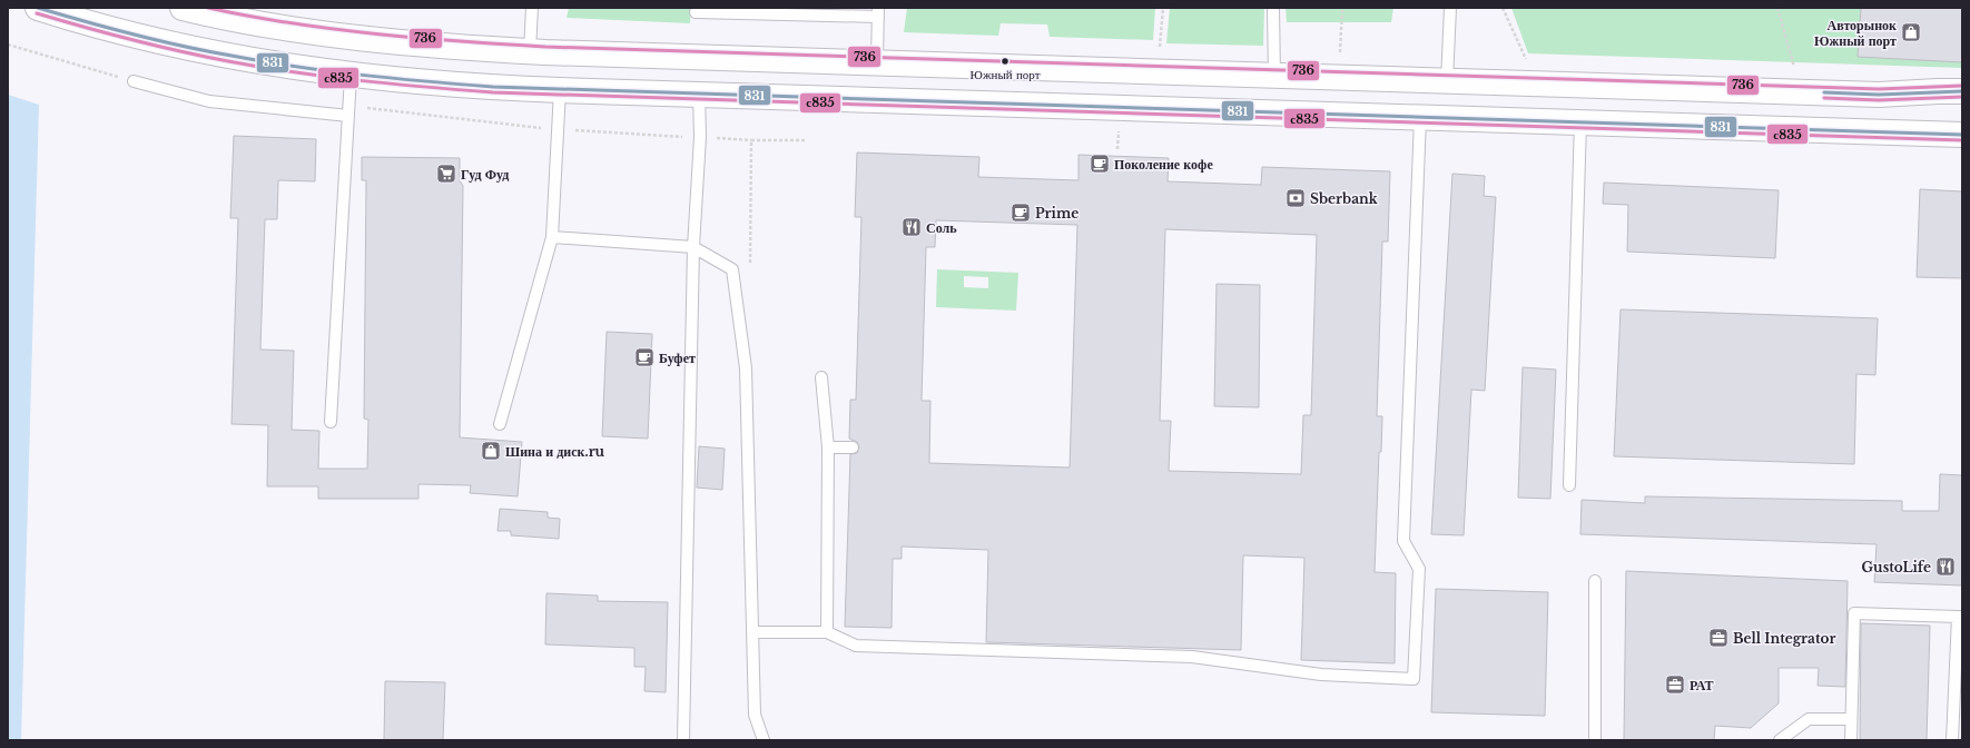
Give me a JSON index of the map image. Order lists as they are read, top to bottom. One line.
{"places":{"shop":["Авторынок Южный порт","Шина и диск.ru"],"other":["Южный порт"],"cafe":["Поколение кофе","Prime","Буфет"],"supermarket":["Гуд Фуд"],"bank":["Sberbank"],"restaurant":["Соль","GustoLife"],"office":["Bell Integrator","РАТ"]},"lines":["transit line 831","transit line 736","transit line с835"]}
